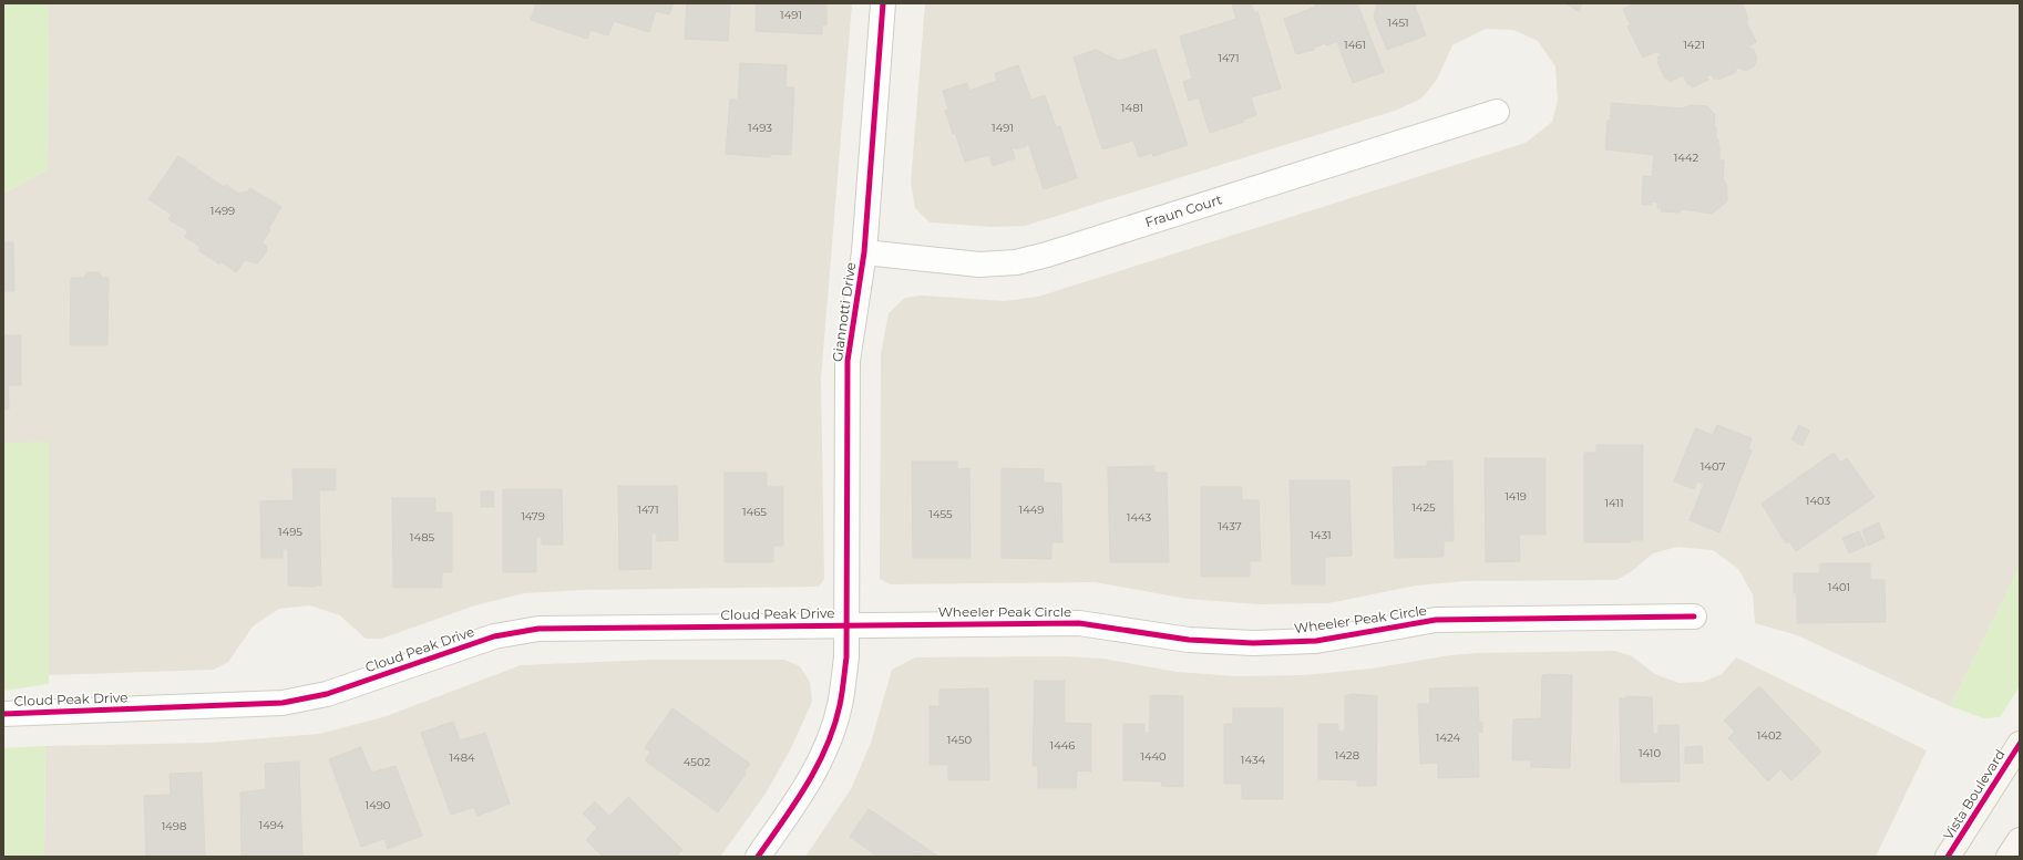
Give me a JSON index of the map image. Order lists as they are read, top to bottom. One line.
{"streets":{"main road":["Vista Boulevard"],"street":["Fraun Court","Giannotti Drive","Wheeler Peak Circle","Cloud Peak Drive"]},"crossings":[["Fraun Court","Giannotti Drive"],["Giannotti Drive","Wheeler Peak Circle"],["Giannotti Drive","Cloud Peak Drive"],["Wheeler Peak Circle","Cloud Peak Drive"]],"house_numbers":["1491","1451","1461","1421","1471","1481","1493","1491","1442","1499","1407","1419","1403","1411","1425","1471","1449","1465","1455","1479","1443","1437","1495","1431","1485","1401","1402","1424","1450","1446","1410","1428","1440","1484","1434","4502","1490","1494","1498"]}
